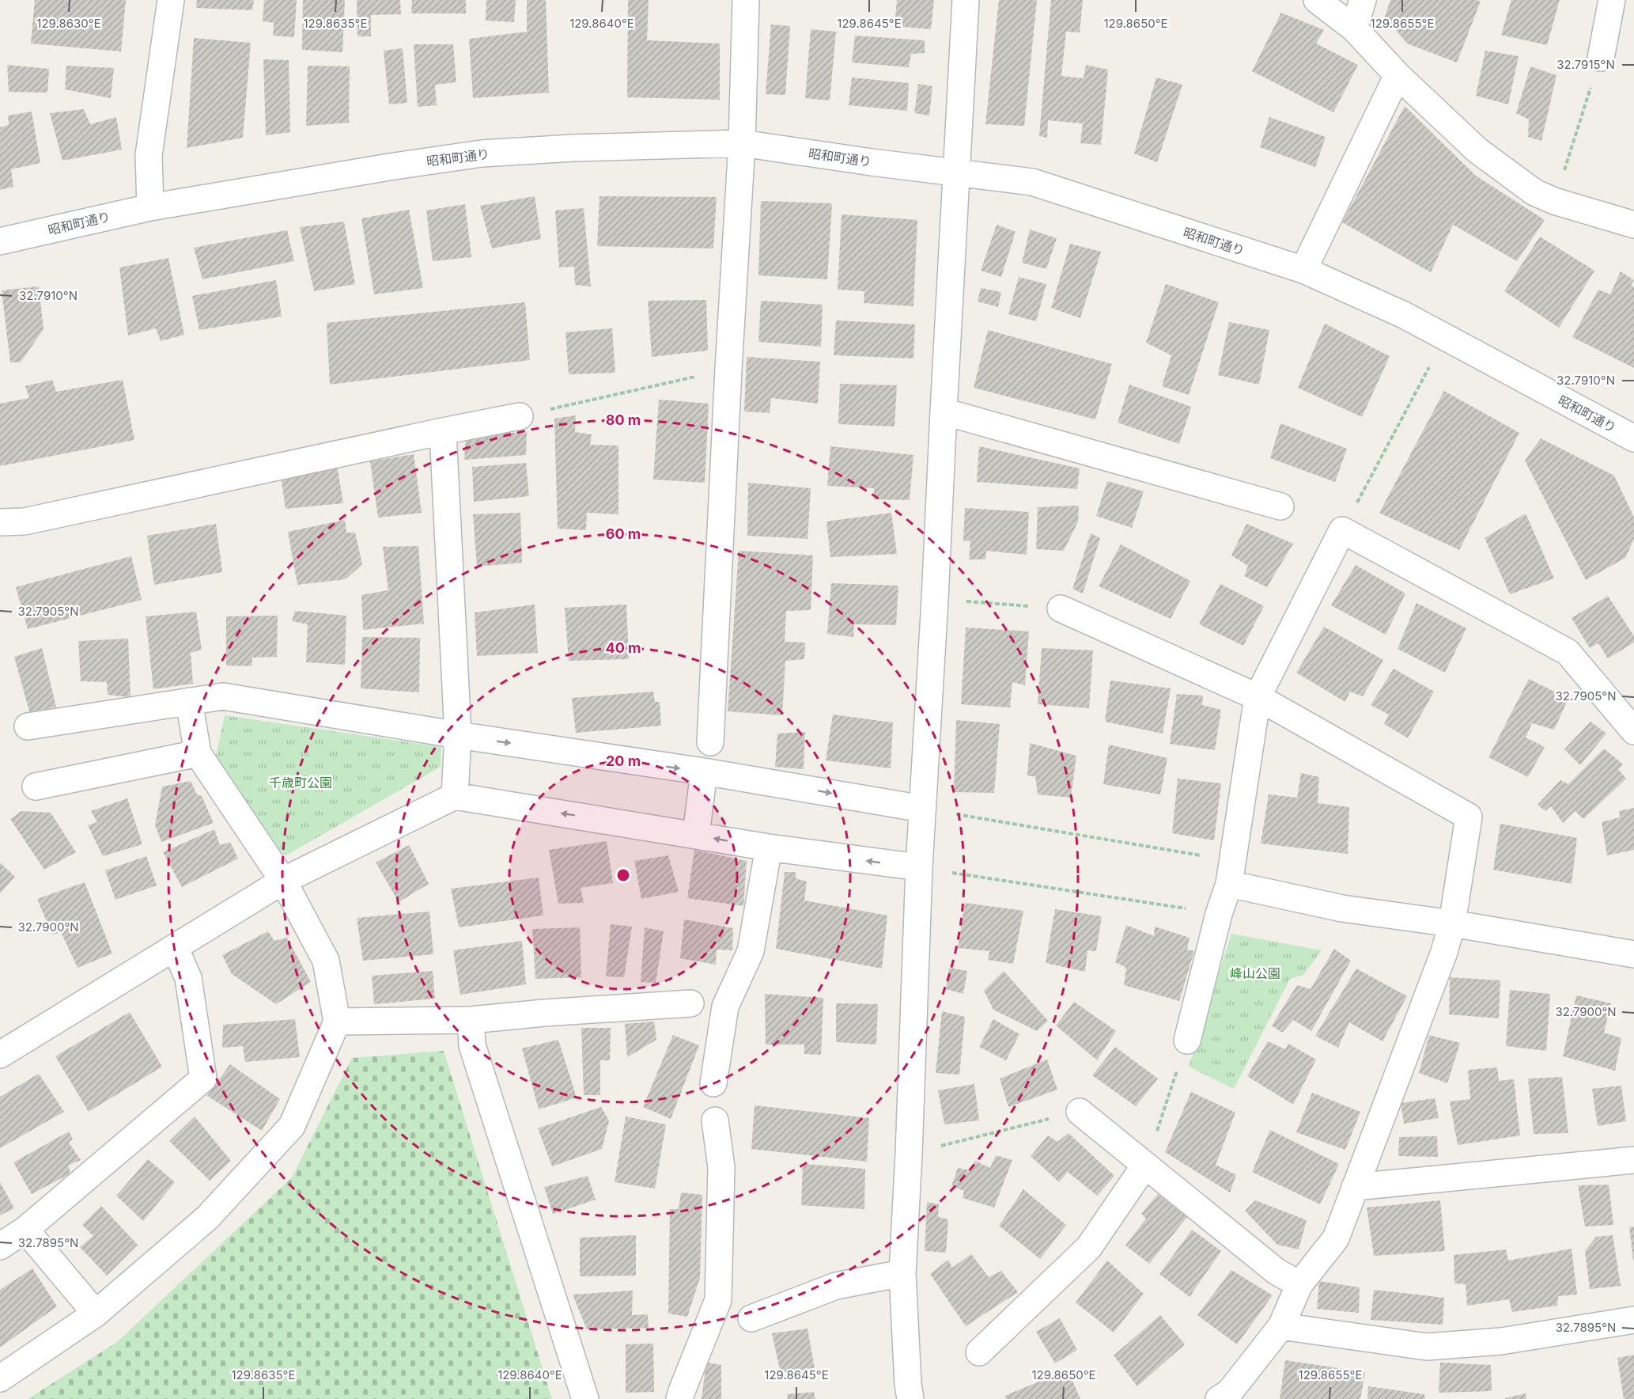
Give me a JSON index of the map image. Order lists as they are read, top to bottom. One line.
{"streets":{"street":["昭和町通り"]},"parks":["千歳町公園","峰山公園"],"coordinates":["129.8630°E","129.8635°E","129.8640°E","129.8645°E","129.8650°E","129.8655°E","32.7915°N","32.7910°N","32.7905°N","32.7900°N","32.7895°N"],"rings":["80 m","60 m","40 m","20 m"]}
